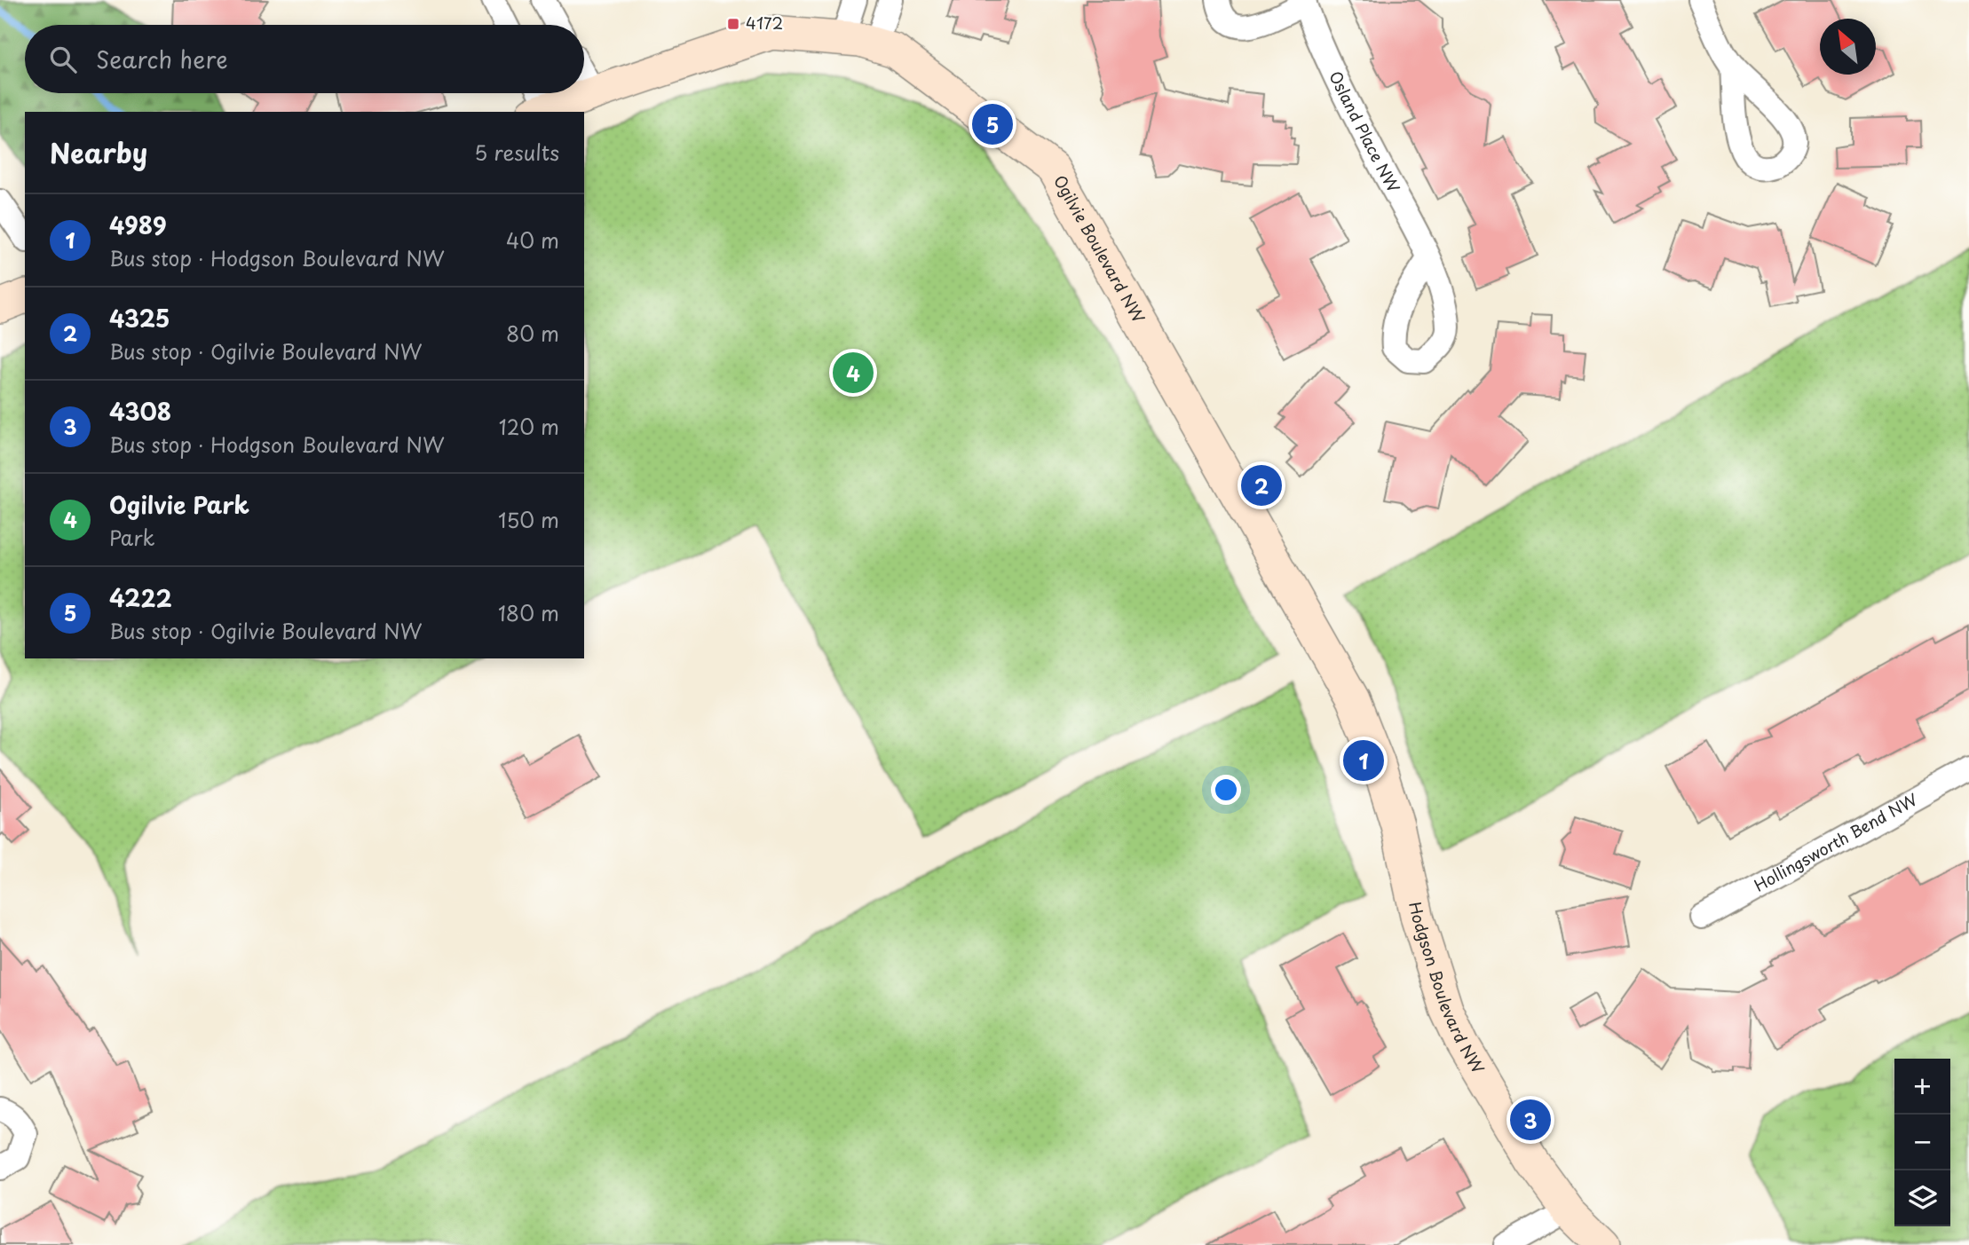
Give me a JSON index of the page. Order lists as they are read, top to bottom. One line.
{"streets":{"street":["Osland Place NW","Ogilvie Boulevard NW","Hollingsworth Bend NW","Hodgson Boulevard NW"]},"crossings":[["Ogilvie Boulevard NW","Hodgson Boulevard NW"]],"places":{"transit":["4172"]},"north":"top left","page":{"search":"Search here","pins":["5","4","2","1","3"],"heading":["Nearby","5 results"],"list":[{"mark":"1","name":"4989","note":"Bus stop · Hodgson Boulevard NW","value":"40 m"},{"mark":"2","name":"4325","note":"Bus stop · Ogilvie Boulevard NW","value":"80 m"},{"mark":"3","name":"4308","note":"Bus stop · Hodgson Boulevard NW","value":"120 m"},{"mark":"4","name":"Ogilvie Park","note":"Park","value":"150 m"},{"mark":"5","name":"4222","note":"Bus stop · Ogilvie Boulevard NW","value":"180 m"}],"map_buttons":["+","−"]}}
